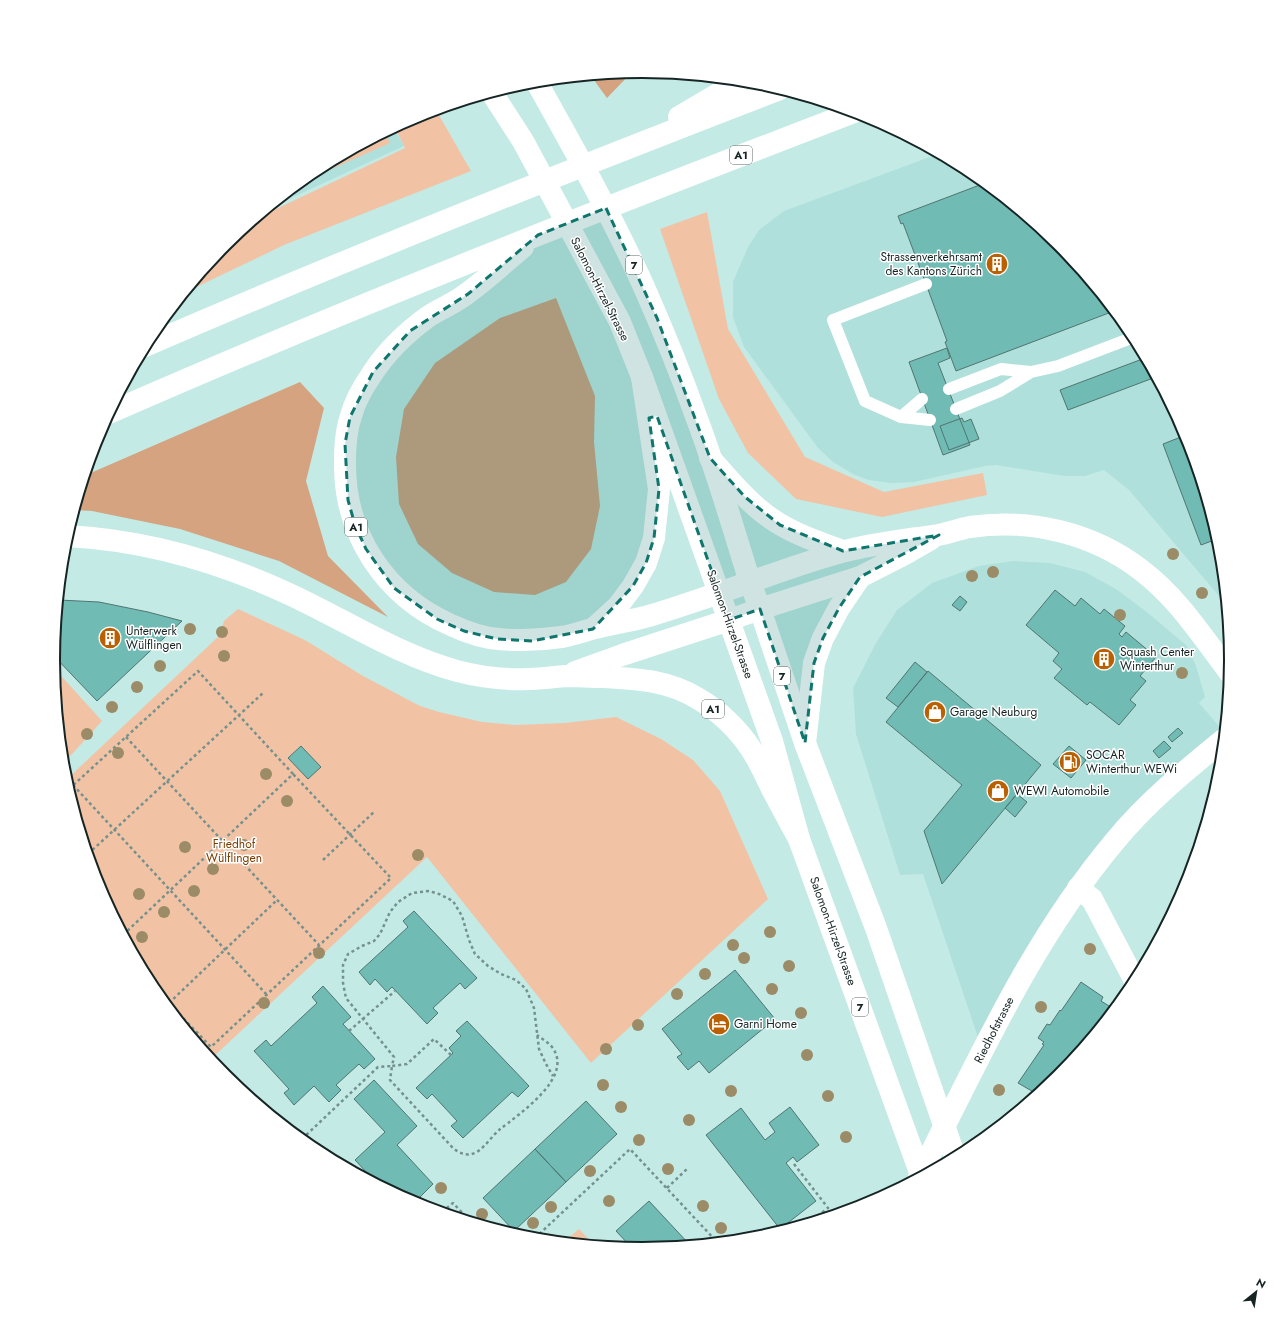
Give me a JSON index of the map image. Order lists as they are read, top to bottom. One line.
{"streets":{"main road":["A1","7","Salomon-Hirzel-Strasse","Riedhofstrasse"]},"crossings":[["A1","Salomon-Hirzel-Strasse"]],"parks":["Friedhof Wülflingen"],"places":{"building":["Strassenverkehrsamt des Kantons Zürich","Unterwerk Wülflingen","Squash Center Winterthur"],"shop":["Garage Neuburg","WEWI Automobile"],"fuel station":["SOCAR Winterthur WEWi"],"hotel":["Garni Home"]},"north":"top right"}
